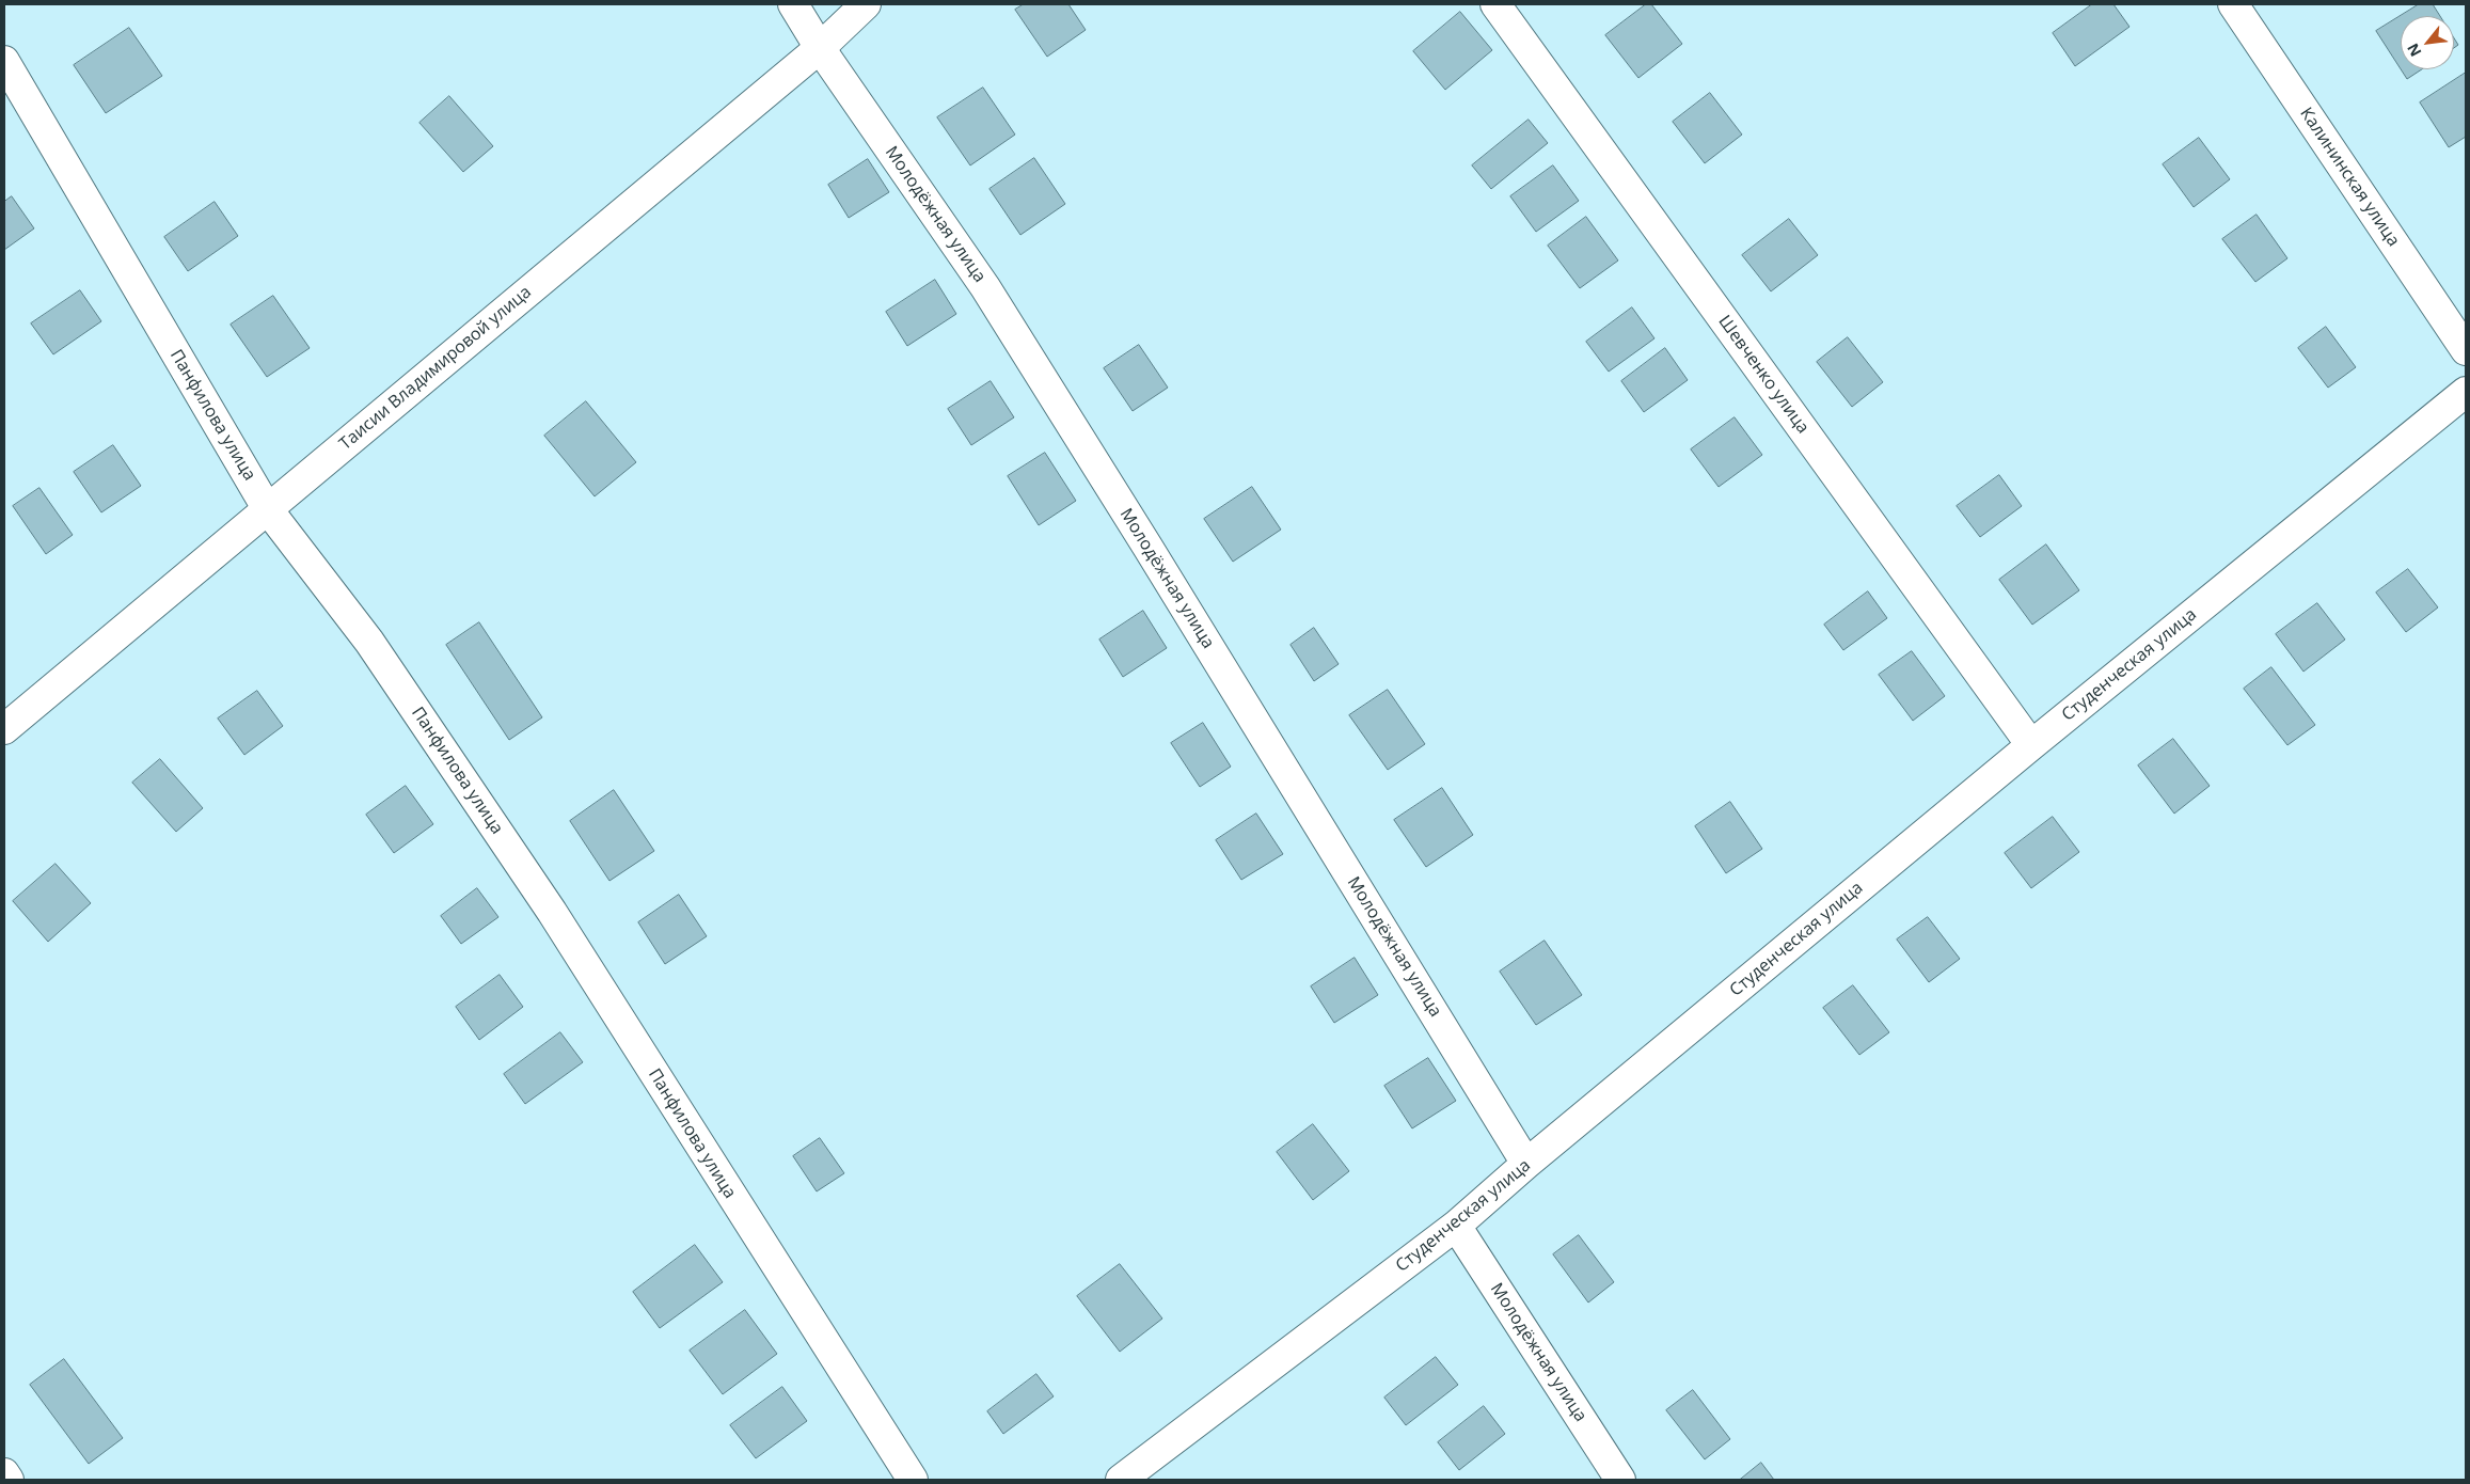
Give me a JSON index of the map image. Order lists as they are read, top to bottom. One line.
{"streets":{"street":["Калининская улица","Молодёжная улица","Таисии Владимировой улица","Шевченко улица","Панфилова улица","Студенческая улица"]},"crossings":[["Молодёжная улица","Таисии Владимировой улица"],["Молодёжная улица","Студенческая улица"],["Таисии Владимировой улица","Панфилова улица"],["Шевченко улица","Студенческая улица"]],"north":"bottom left"}
